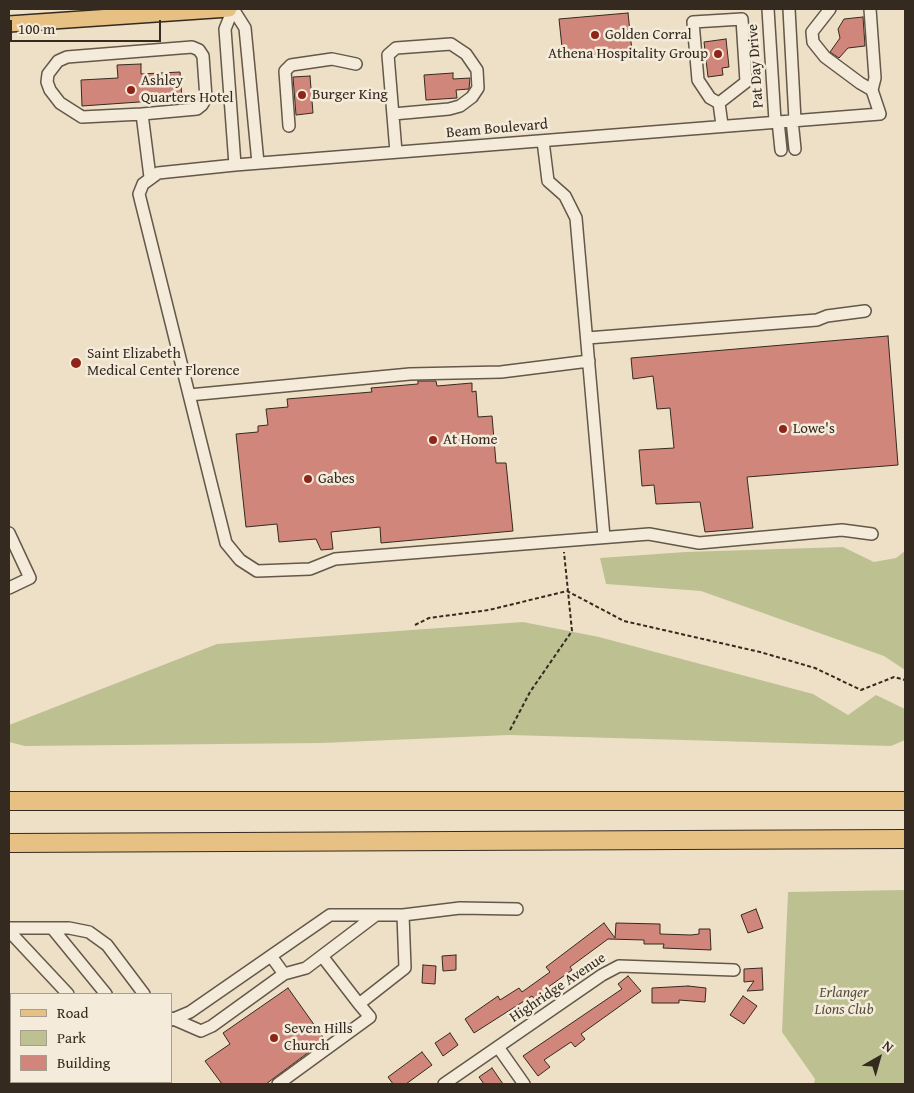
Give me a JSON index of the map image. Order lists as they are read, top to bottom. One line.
{"streets":{"street":["Pat Day Drive","Beam Boulevard","Highridge Avenue"]},"crossings":[["Pat Day Drive","Beam Boulevard"]],"parks":["Erlanger Lions Club"],"places":["Golden Corral","Athena Hospitality Group","Ashley Quarters Hotel","Burger King","Saint Elizabeth Medical Center Florence","Lowe's","At Home","Gabes","Seven Hills Church"],"legend":["Road","Park","Building"],"scale_bar":"100 m","north":"top right"}
